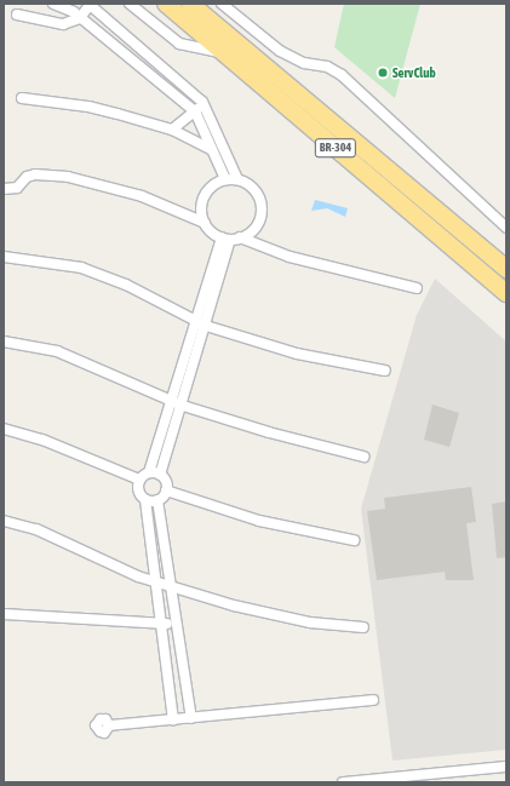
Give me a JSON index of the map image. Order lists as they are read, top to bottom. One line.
{"streets":{"highway":["BR-304"]},"places":["ServClub"]}
